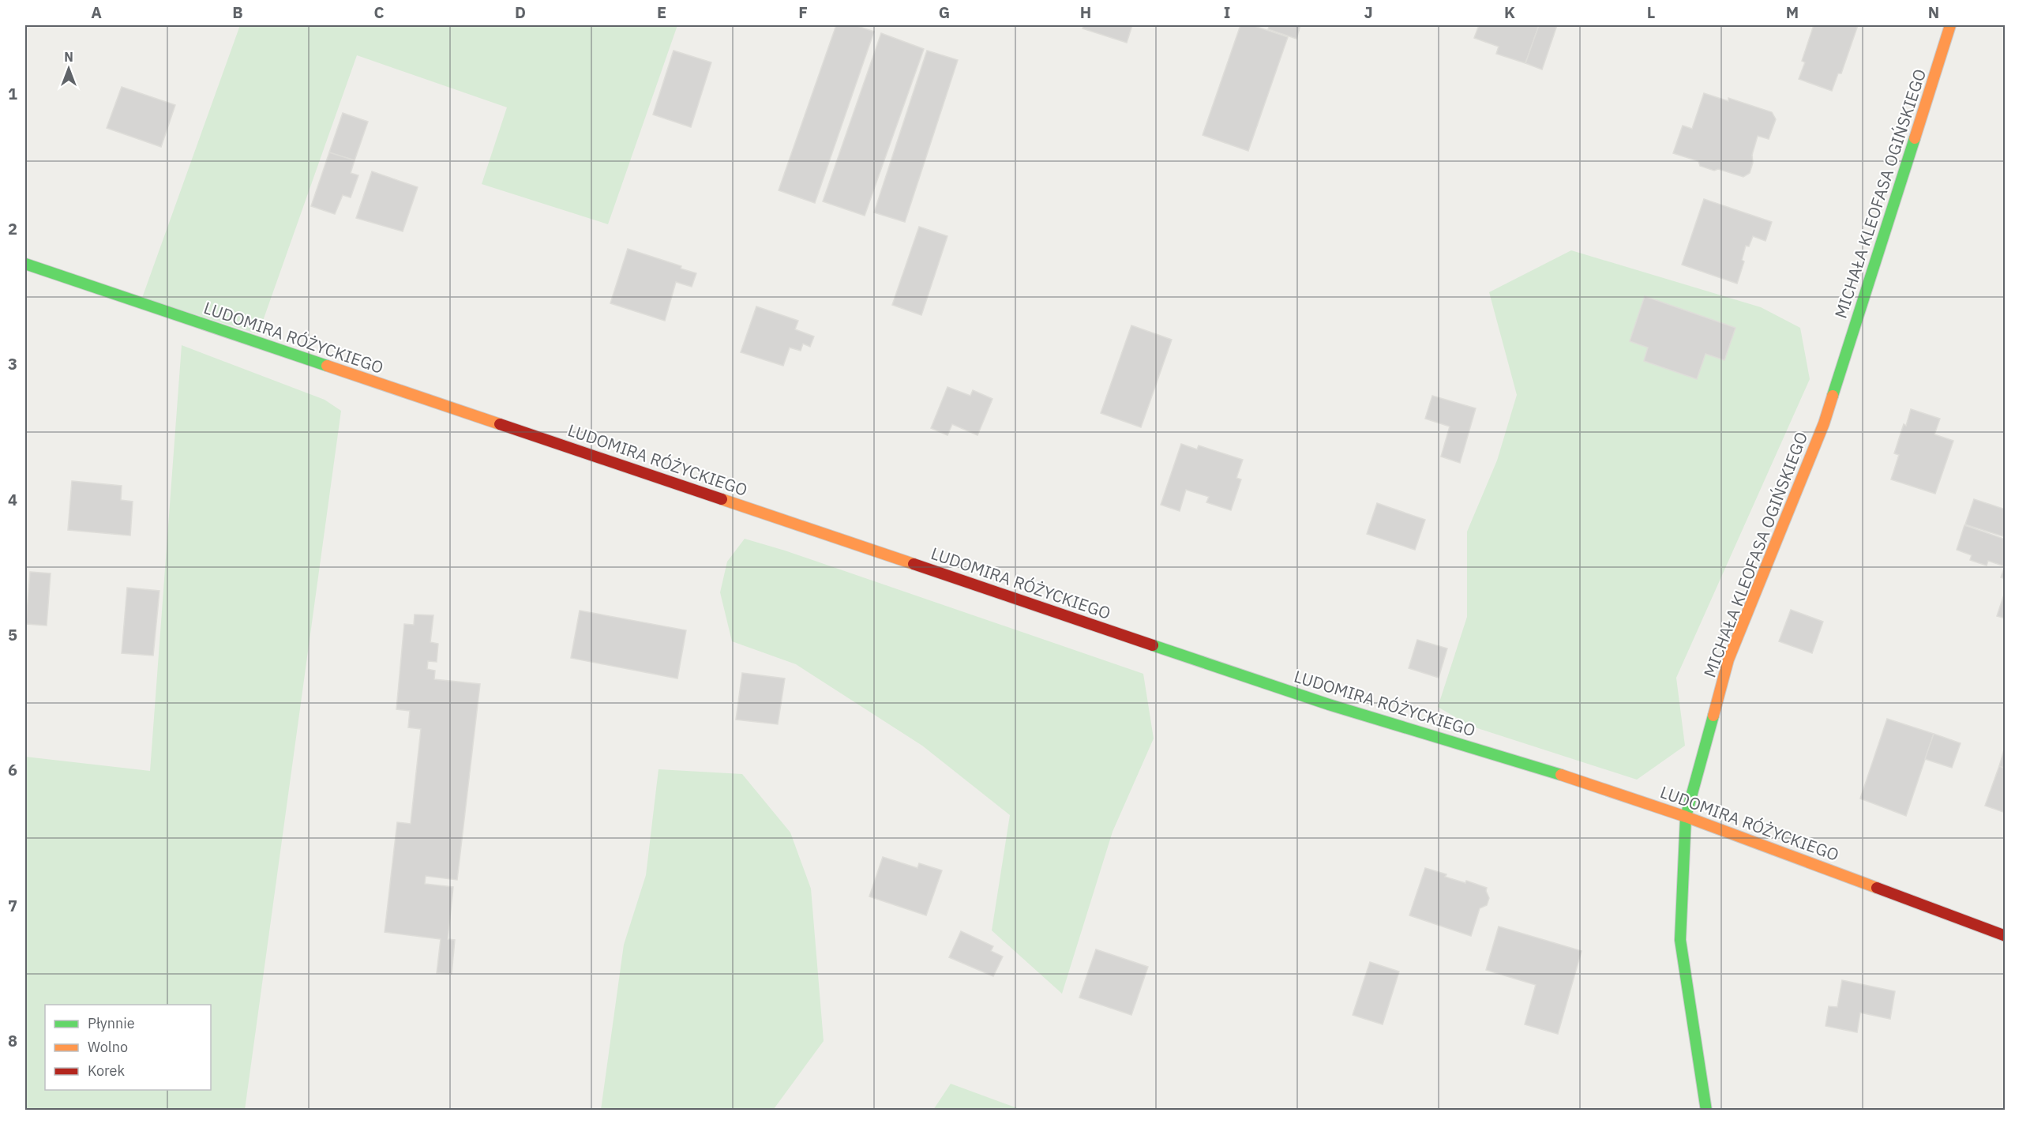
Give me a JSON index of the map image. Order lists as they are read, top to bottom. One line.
{"streets":{"street":["MICHAŁA KLEOFASA OGIŃSKIEGO","LUDOMIRA RÓŻYCKIEGO"]},"crossings":[["MICHAŁA KLEOFASA OGIŃSKIEGO","LUDOMIRA RÓŻYCKIEGO"]],"legend":["Płynnie","Wolno","Korek"],"north":"top","grid":{"columns":["A","B","C","D","E","F","G","H","I","J","K","L","M","N"],"rows":["1","2","3","4","5","6","7","8"]}}
